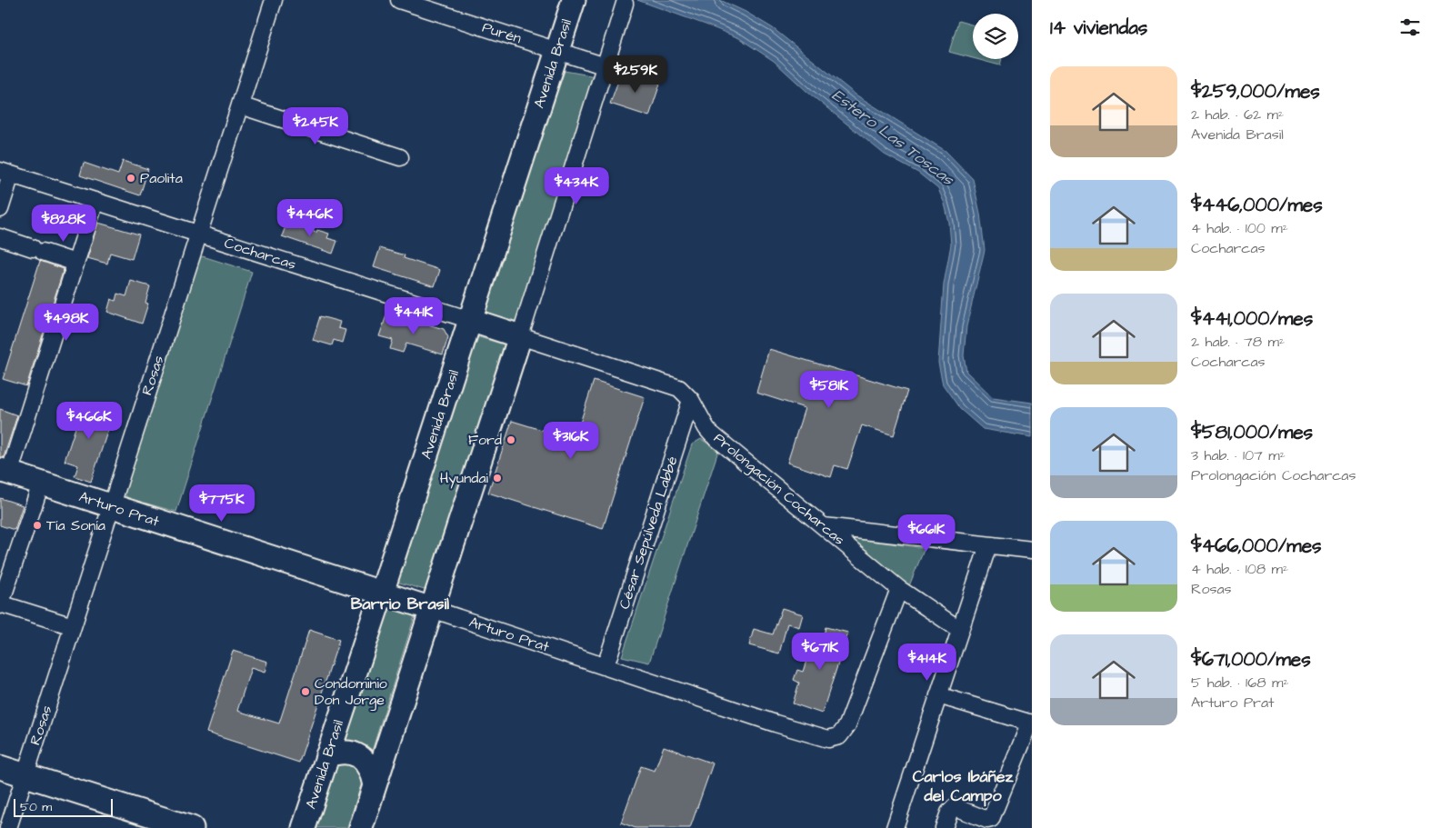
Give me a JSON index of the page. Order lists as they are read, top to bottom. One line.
{"streets":{"main road":["Avenida Brasil","Cocharcas","Arturo Prat"],"street":["Purén","Rosas","Prolongación Cocharcas","César Sepúlveda Labbé"]},"crossings":[["Purén","Avenida Brasil"],["Avenida Brasil","Cocharcas"],["Avenida Brasil","Arturo Prat"],["Cocharcas","Rosas"],["Cocharcas","Prolongación Cocharcas"],["Rosas","Arturo Prat"],["Prolongación Cocharcas","Arturo Prat"],["Prolongación Cocharcas","César Sepúlveda Labbé"],["Arturo Prat","César Sepúlveda Labbé"]],"districts":["Barrio Brasil","Carlos Ibáñez del Campo"],"water":["Estero Las Toscas"],"places":["Paolita","Ford","Hyundai","Tía Sonía","Condominio Don Jorge"],"scale_bar":"50 m","page":{"heading":"14 viviendas","list":[{"name":"$259,000/mes","note":"2 hab. · 62 m² · Avenida Brasil"},{"name":"$446,000/mes","note":"4 hab. · 100 m² · Cocharcas"},{"name":"$441,000/mes","note":"2 hab. · 78 m² · Cocharcas"},{"name":"$581,000/mes","note":"3 hab. · 107 m² · Prolongación Cocharcas"},{"name":"$466,000/mes","note":"4 hab. · 108 m² · Rosas"},{"name":"$671,000/mes","note":"5 hab. · 168 m² · Arturo Prat"}],"price":["$259K","$245K","$434K","$446K","$828K","$441K","$498K","$581K","$466K","$316K","$775K","$661K","$671K","$414K"],"scale":"50 m"}}
